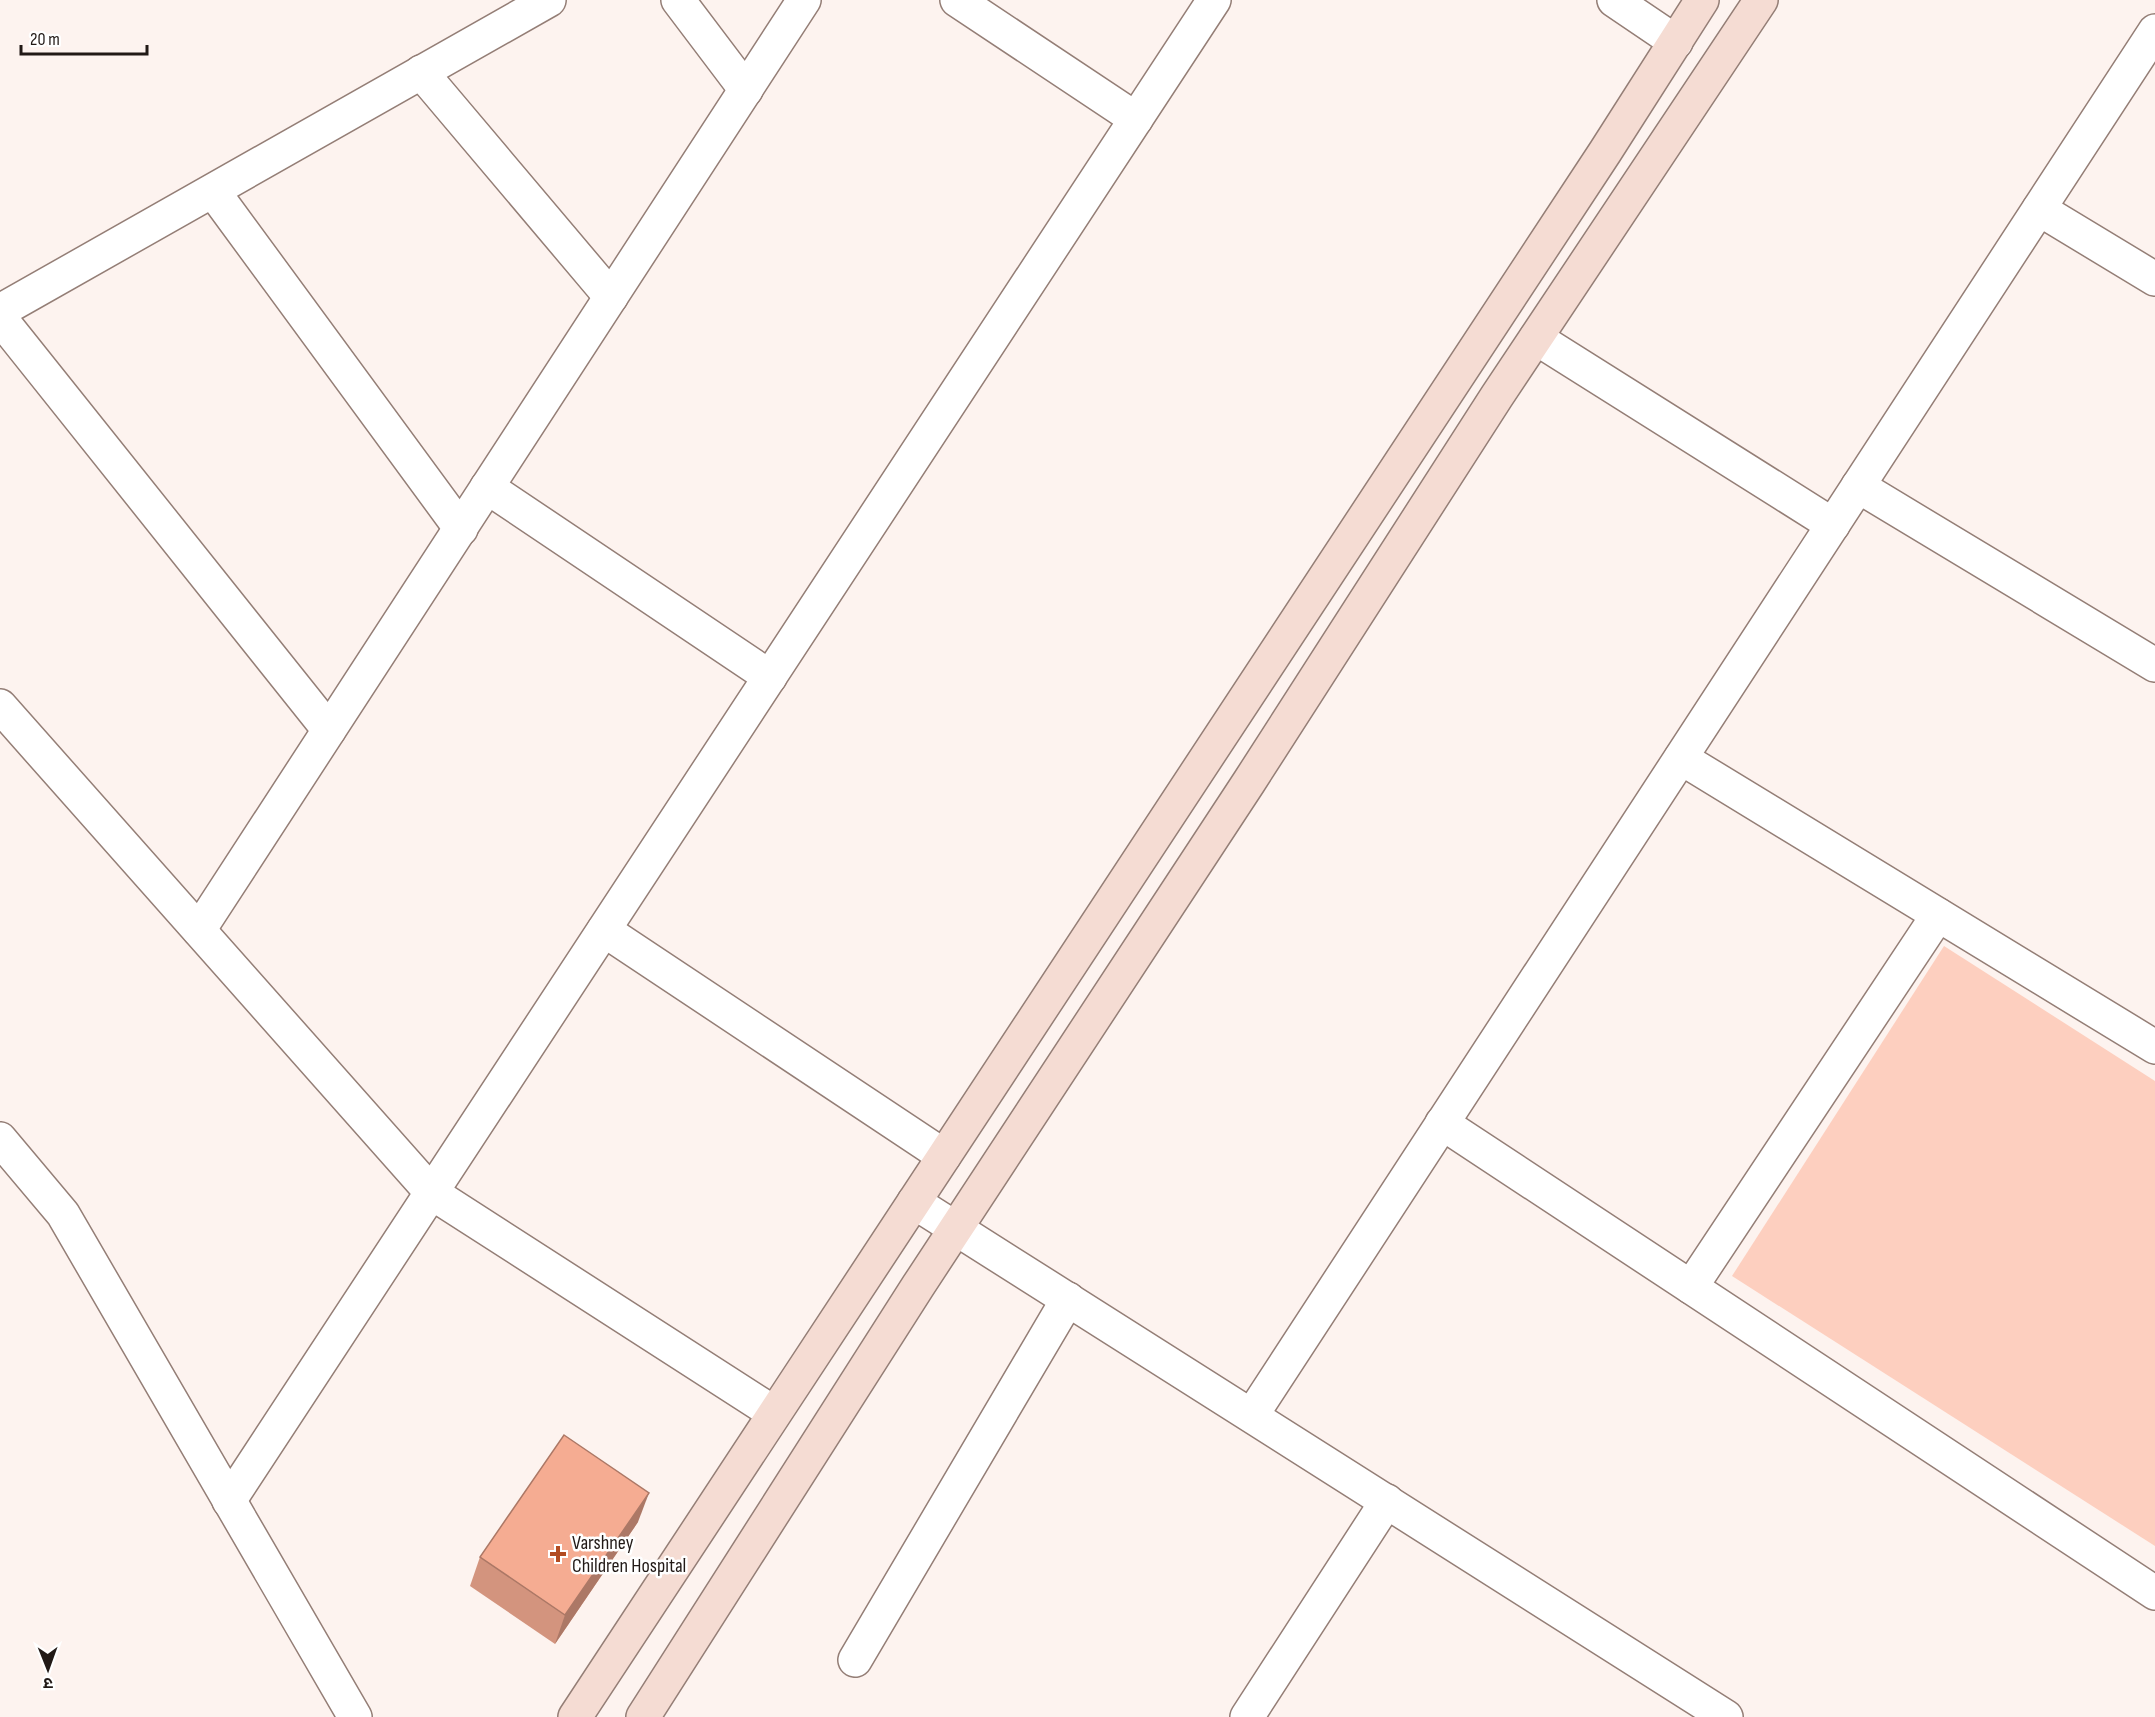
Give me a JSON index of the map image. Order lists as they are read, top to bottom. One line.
{"places":{"health":["Varshney Children Hospital"]},"scale_bar":"20 m","north":"bottom"}
